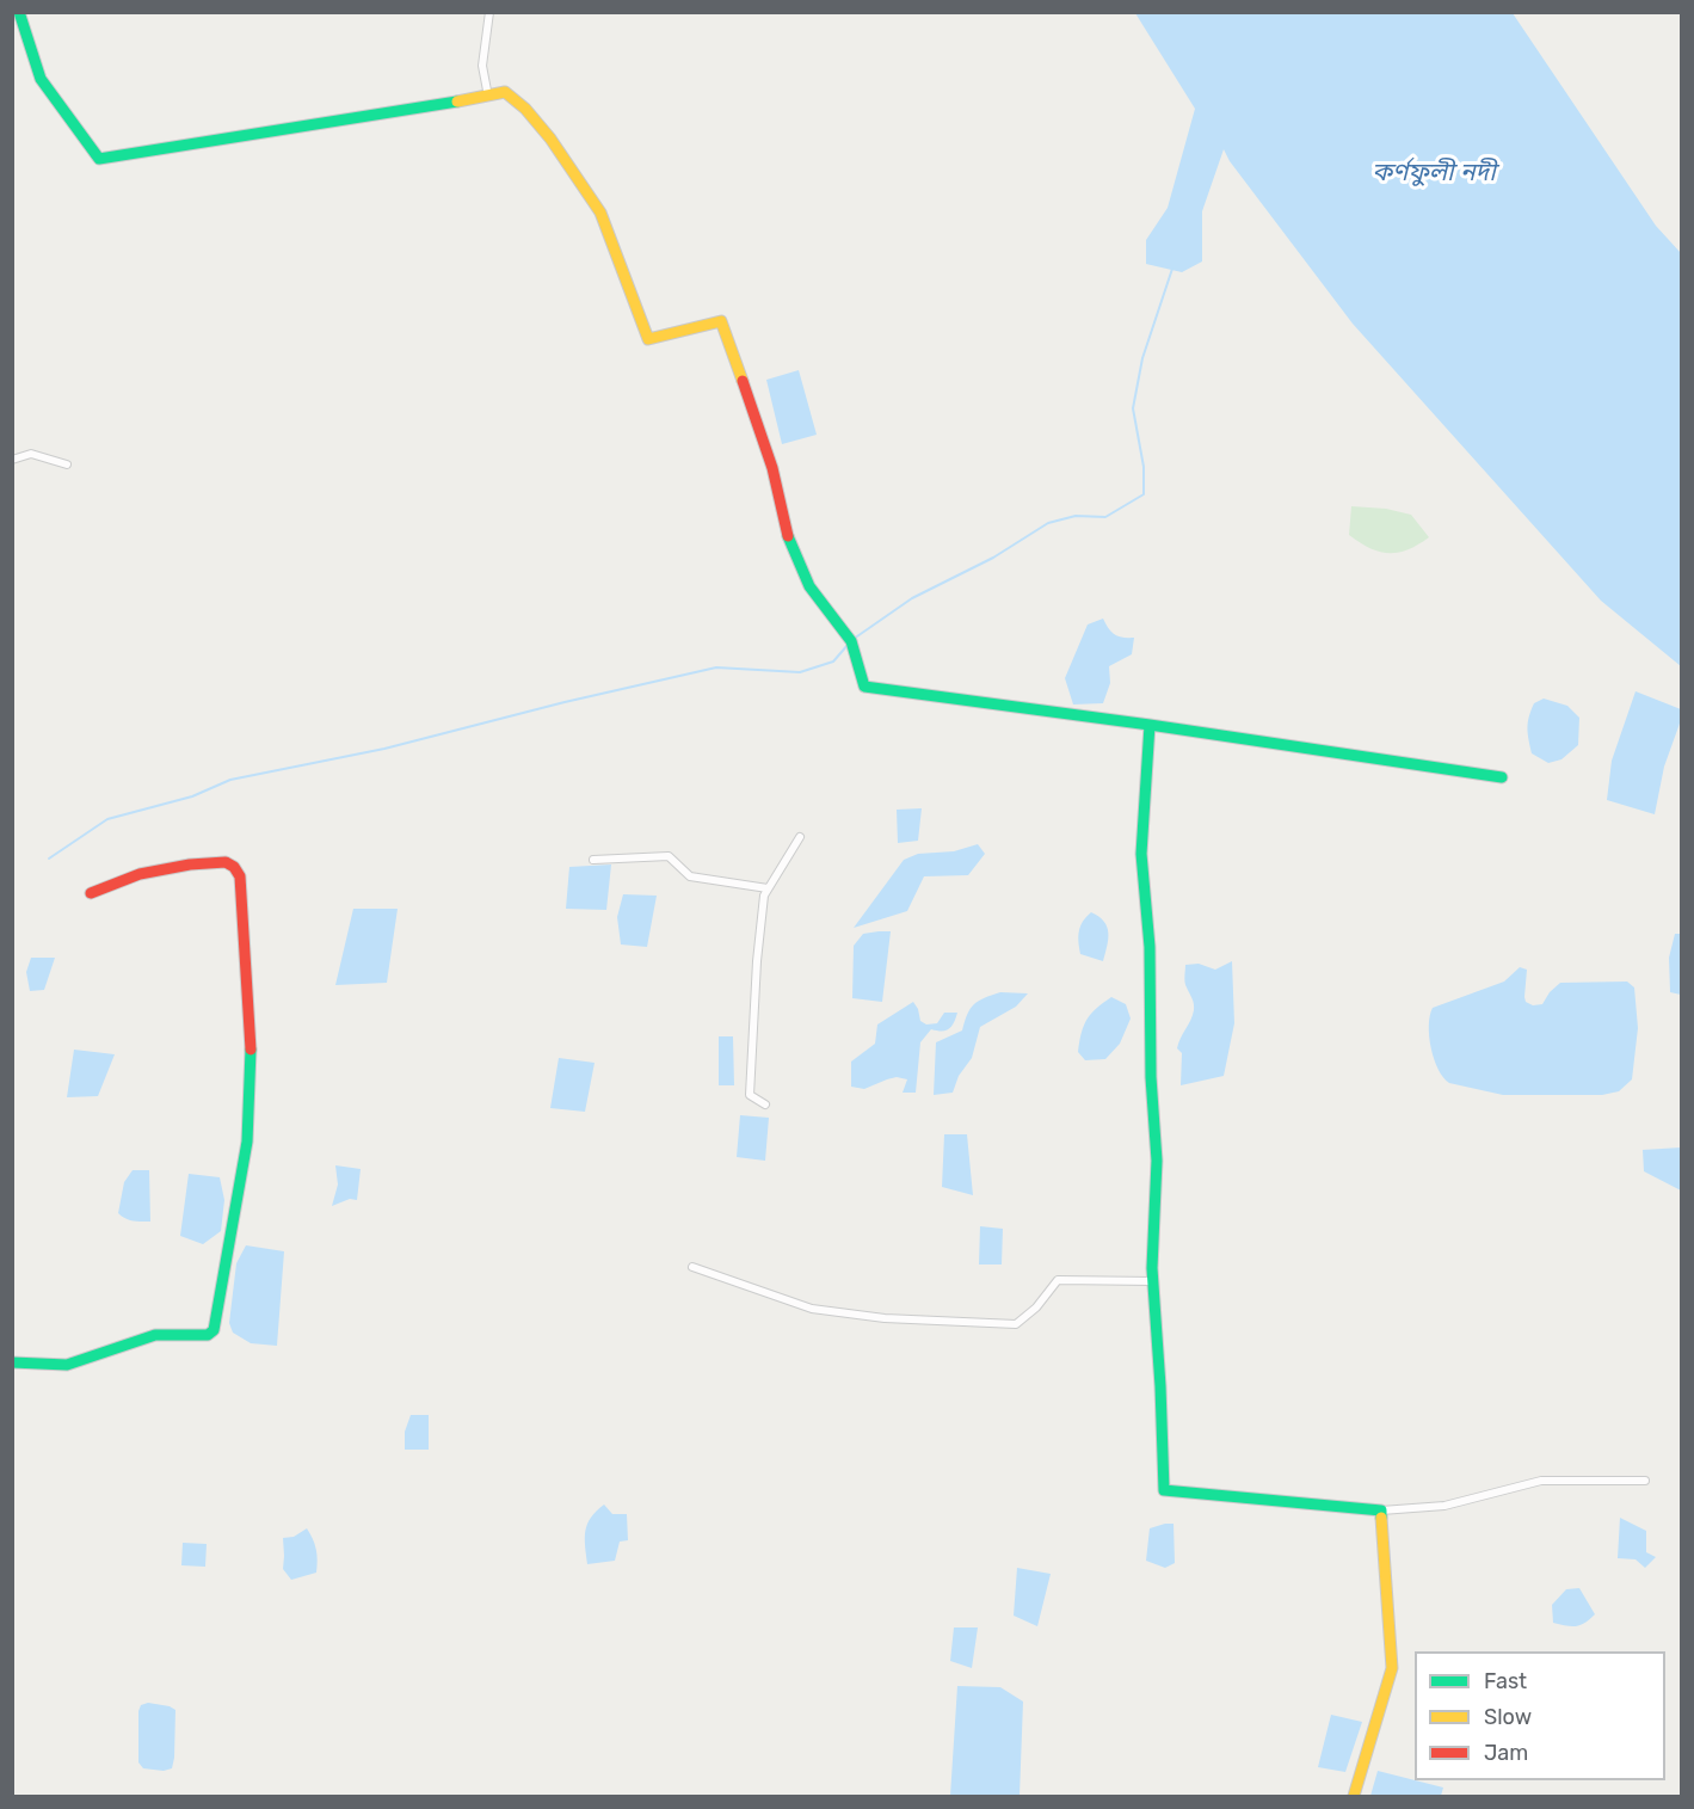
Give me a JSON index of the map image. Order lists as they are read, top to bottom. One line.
{"water":["কর্ণফুলী নদী"],"legend":["Fast","Slow","Jam"]}
